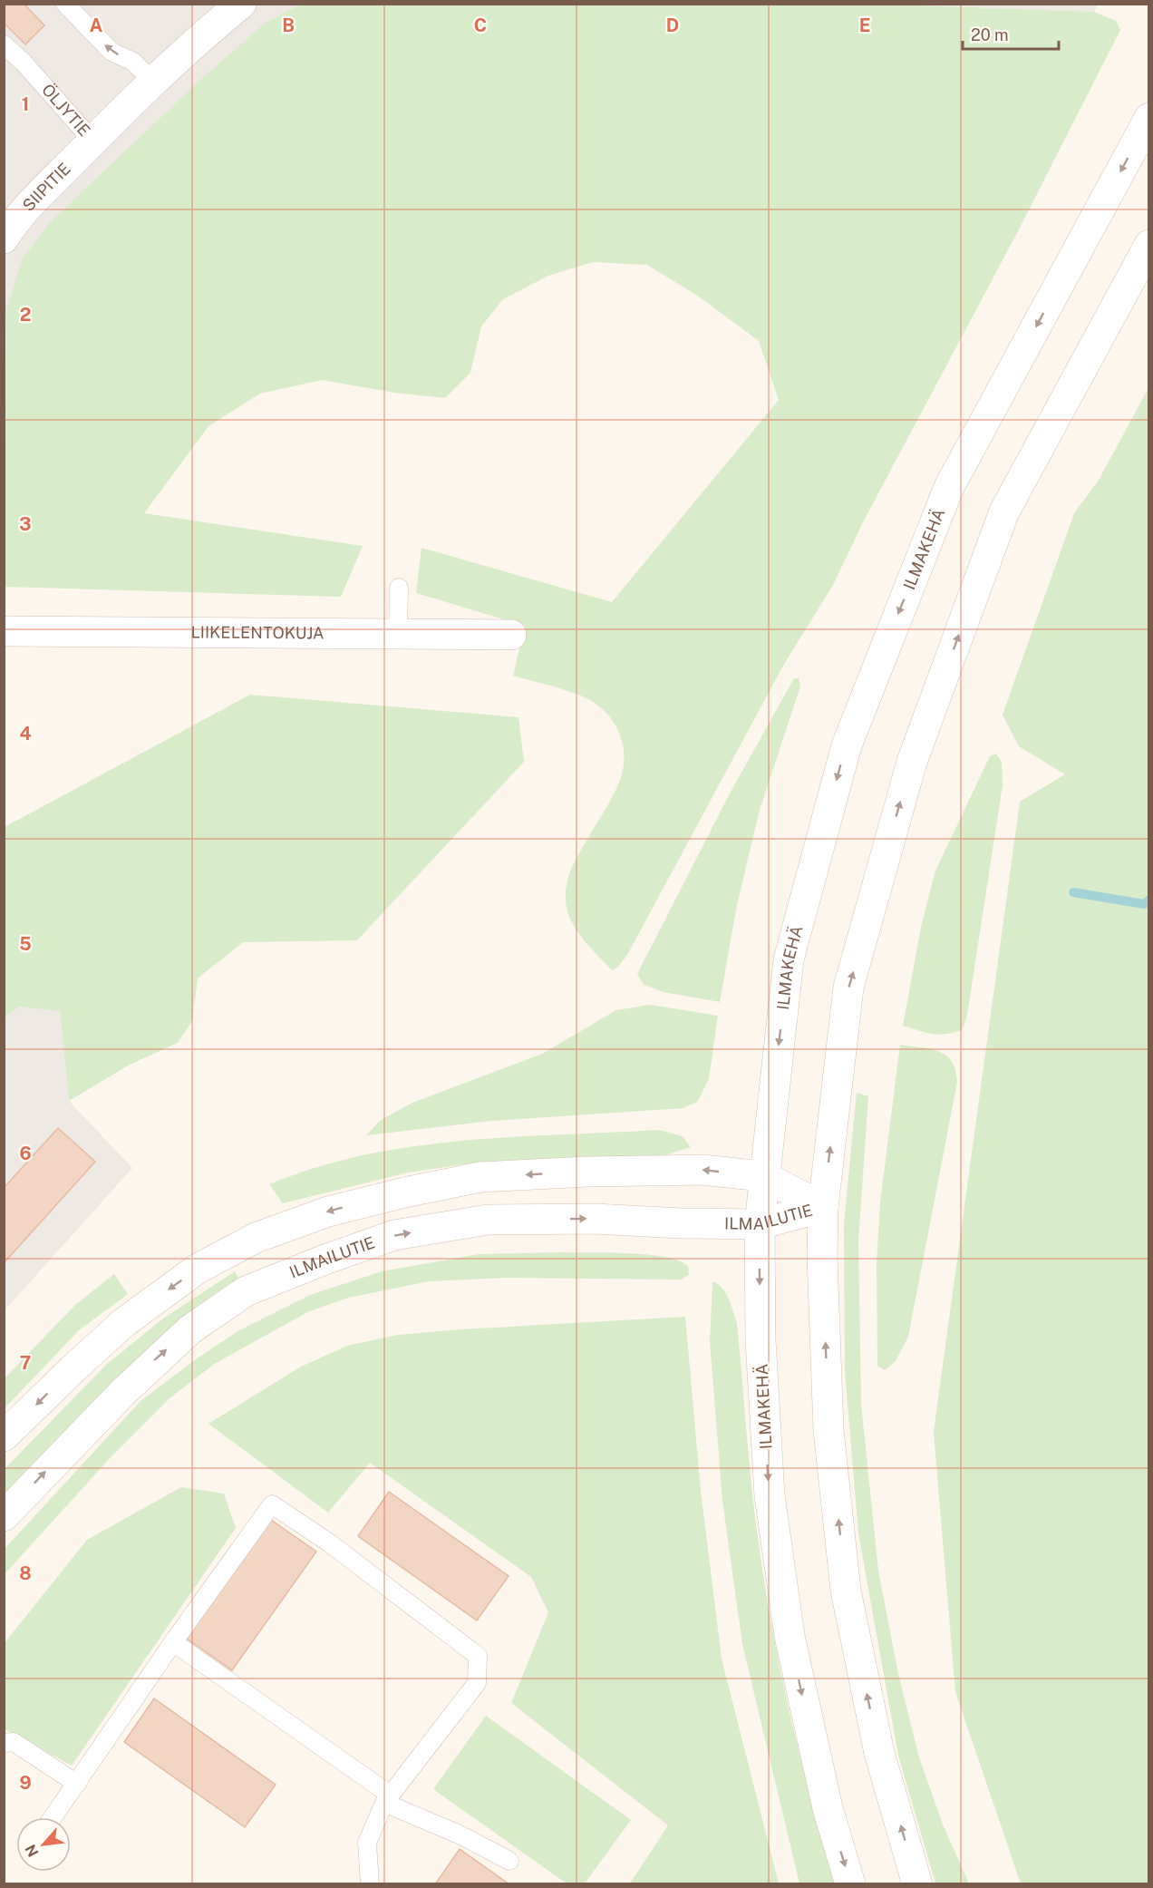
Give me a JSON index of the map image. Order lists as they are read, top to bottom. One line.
{"streets":{"main road":["ÖLJYTIE","SIIPITIE","ILMAKEHÄ","LIIKELENTOKUJA","ILMAILUTIE"]},"crossings":[["ÖLJYTIE","SIIPITIE"],["ILMAKEHÄ","ILMAILUTIE"]],"scale_bar":"20 m","north":"bottom left","grid":{"columns":["A","B","C","D","E"],"rows":["1","2","3","4","5","6","7","8","9"]}}
